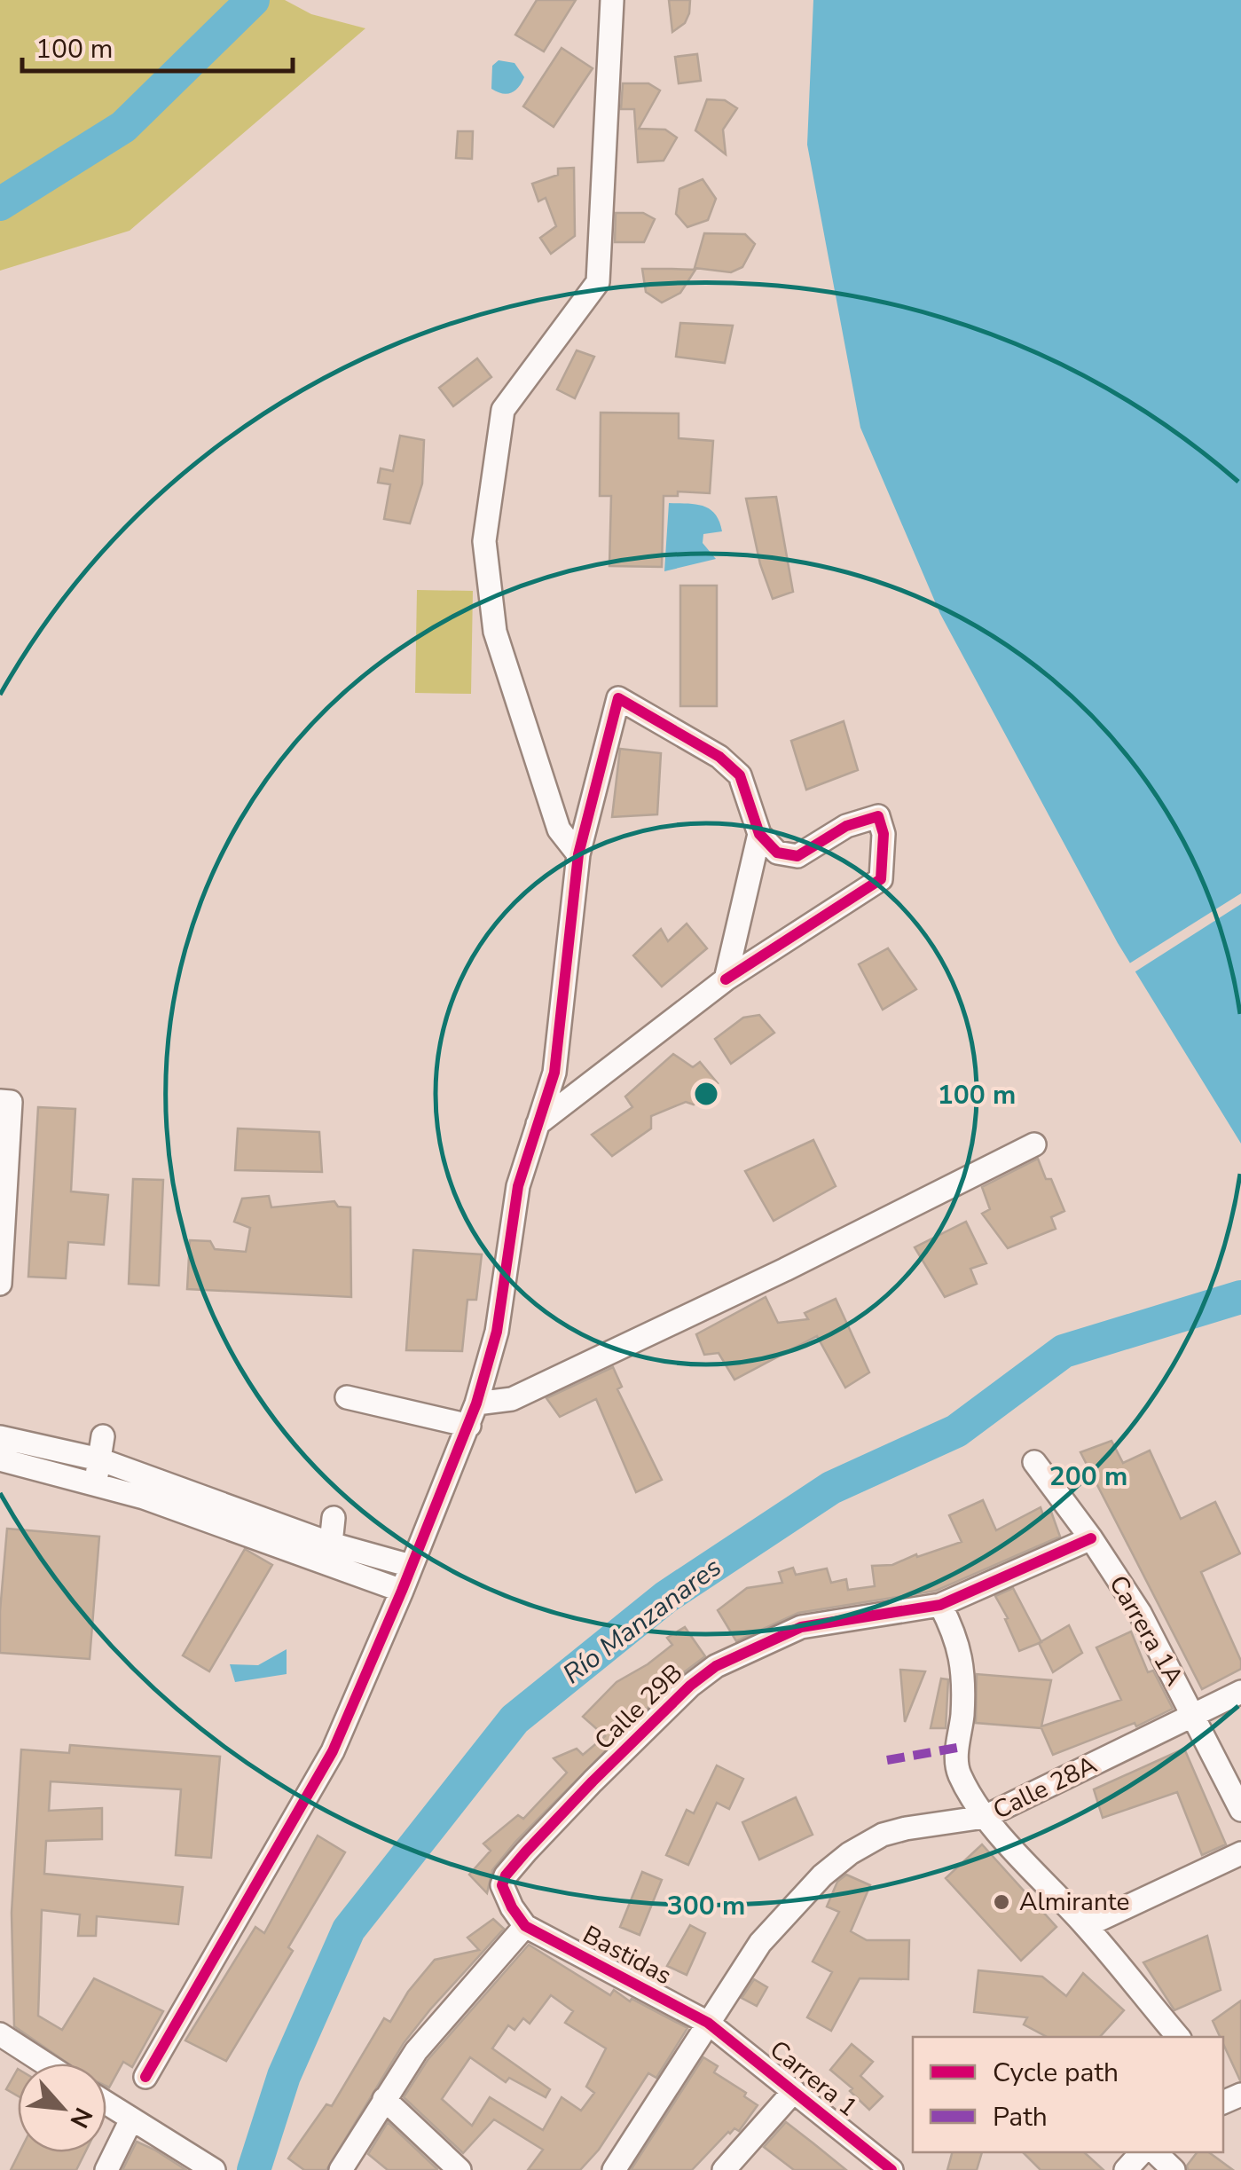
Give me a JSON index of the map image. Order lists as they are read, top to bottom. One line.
{"streets":{"street":["Carrera 1A","Calle 29B","Calle 28A","Bastidas","Carrera 1"]},"crossings":[["Carrera 1A","Calle 29B"],["Carrera 1A","Calle 28A"],["Calle 29B","Bastidas"],["Calle 28A","Bastidas"],["Calle 28A","Carrera 1"],["Bastidas","Carrera 1"]],"water":["Río Manzanares"],"places":["Almirante"],"legend":["Cycle path","Path"],"scale_bar":"100 m","north":"bottom right","rings":["100 m","200 m","300 m"]}
